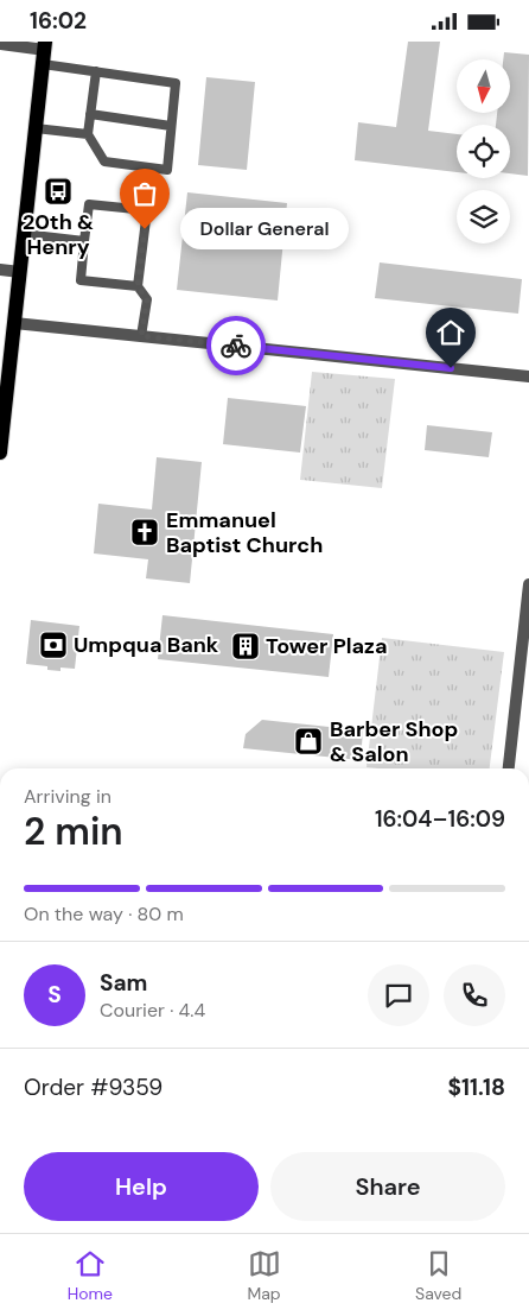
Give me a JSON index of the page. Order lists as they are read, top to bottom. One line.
{"places":{"bus stop":["20th & Henry"],"other":["Dollar General"],"church":["Emmanuel Baptist Church"],"bank":["Umpqua Bank"],"building":["Tower Plaza"],"shop":["Barber Shop & Salon"]},"north":"bottom","page":{"status":"16:02","bubble":"Dollar General","heading":["2 min","Arriving in","16:04–16:09"],"panel":["Sam","Courier · 4.4","Order #9359","$11.18"],"bar":"On the way · 80 m","round":"S","buttons":["Help","Share"],"tabs":["Home","Map","Saved"]}}
